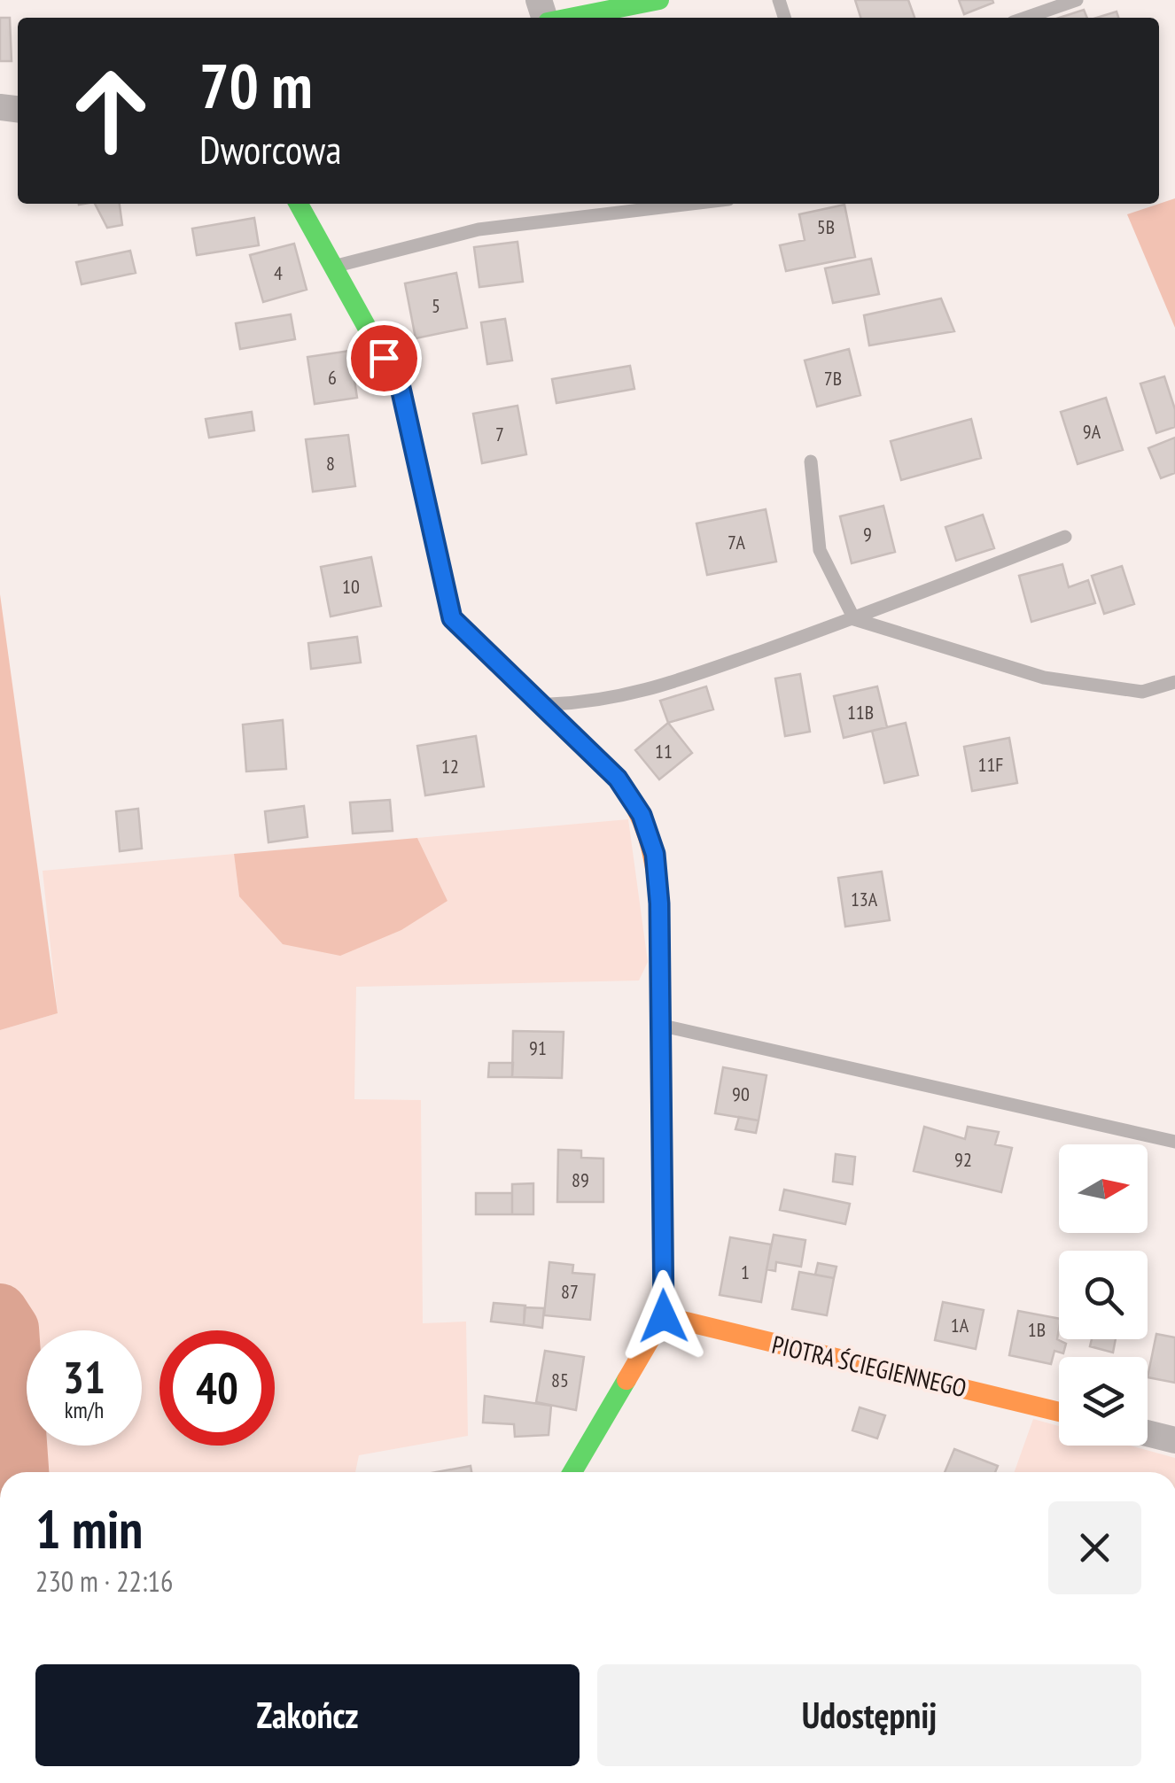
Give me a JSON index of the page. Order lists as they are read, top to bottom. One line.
{"streets":{"street":["PIOTRA ŚCIEGIENNEGO"]},"house_numbers":["5B","4","5","6","7B","9A","7","8","9","7A","10","11B","11","11F","12","13A","91","90","92","89","1","87","1A","1B","85"],"north":"right","page":{"turn":["70 m","Dworcowa"],"speed":"31 km/h","limit":"40","heading":["1 min","230 m · 22:16"],"buttons":["Zakończ","Udostępnij"]}}
